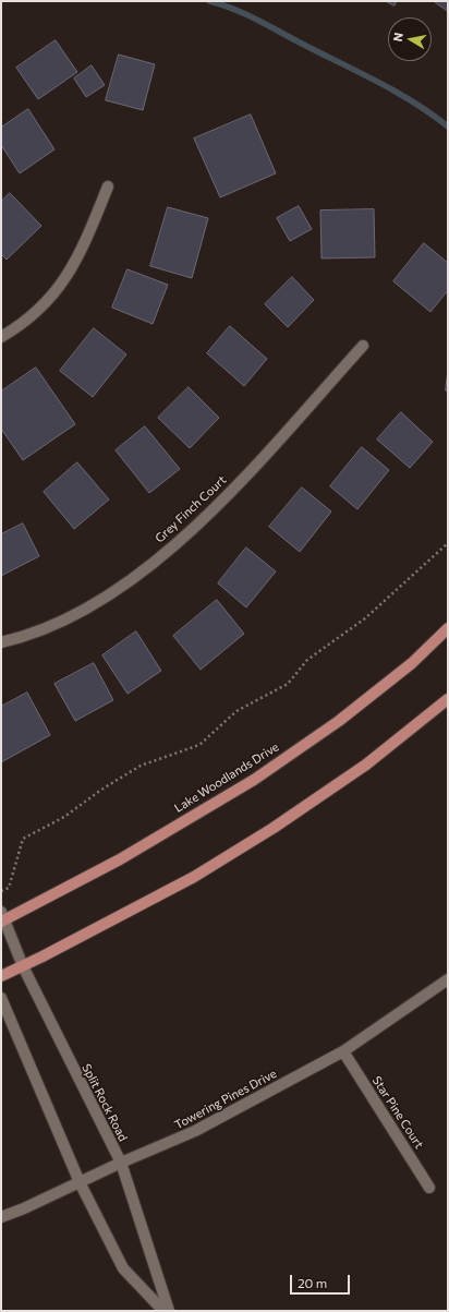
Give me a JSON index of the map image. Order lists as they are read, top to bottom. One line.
{"streets":{"main road":["Lake Woodlands Drive"],"street":["Grey Finch Court","Towering Pines Drive","Split Rock Road","Star Pine Court"]},"crossings":[["Lake Woodlands Drive","Split Rock Road"],["Towering Pines Drive","Split Rock Road"],["Towering Pines Drive","Star Pine Court"]],"scale_bar":"20 m","north":"left"}
